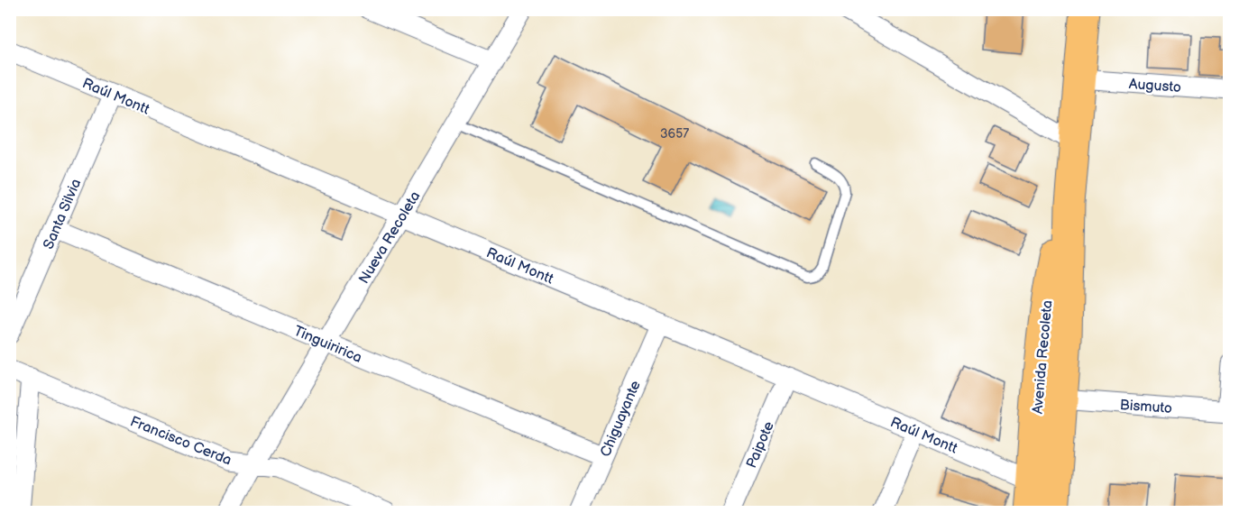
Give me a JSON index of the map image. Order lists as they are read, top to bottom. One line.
{"streets":{"main road":["Avenida Recoleta"],"street":["Augusto","Raúl Montt","Santa Silvia","Nueva Recoleta","Tinguiririca","Bismuto","Chiguayante","Francisco Cerda","Paipote"]},"crossings":[["Augusto","Avenida Recoleta"],["Raúl Montt","Santa Silvia"],["Raúl Montt","Nueva Recoleta"],["Raúl Montt","Avenida Recoleta"],["Raúl Montt","Chiguayante"],["Raúl Montt","Paipote"],["Santa Silvia","Tinguiririca"],["Nueva Recoleta","Tinguiririca"],["Nueva Recoleta","Francisco Cerda"],["Tinguiririca","Chiguayante"],["Avenida Recoleta","Bismuto"]],"house_numbers":["3657"]}
